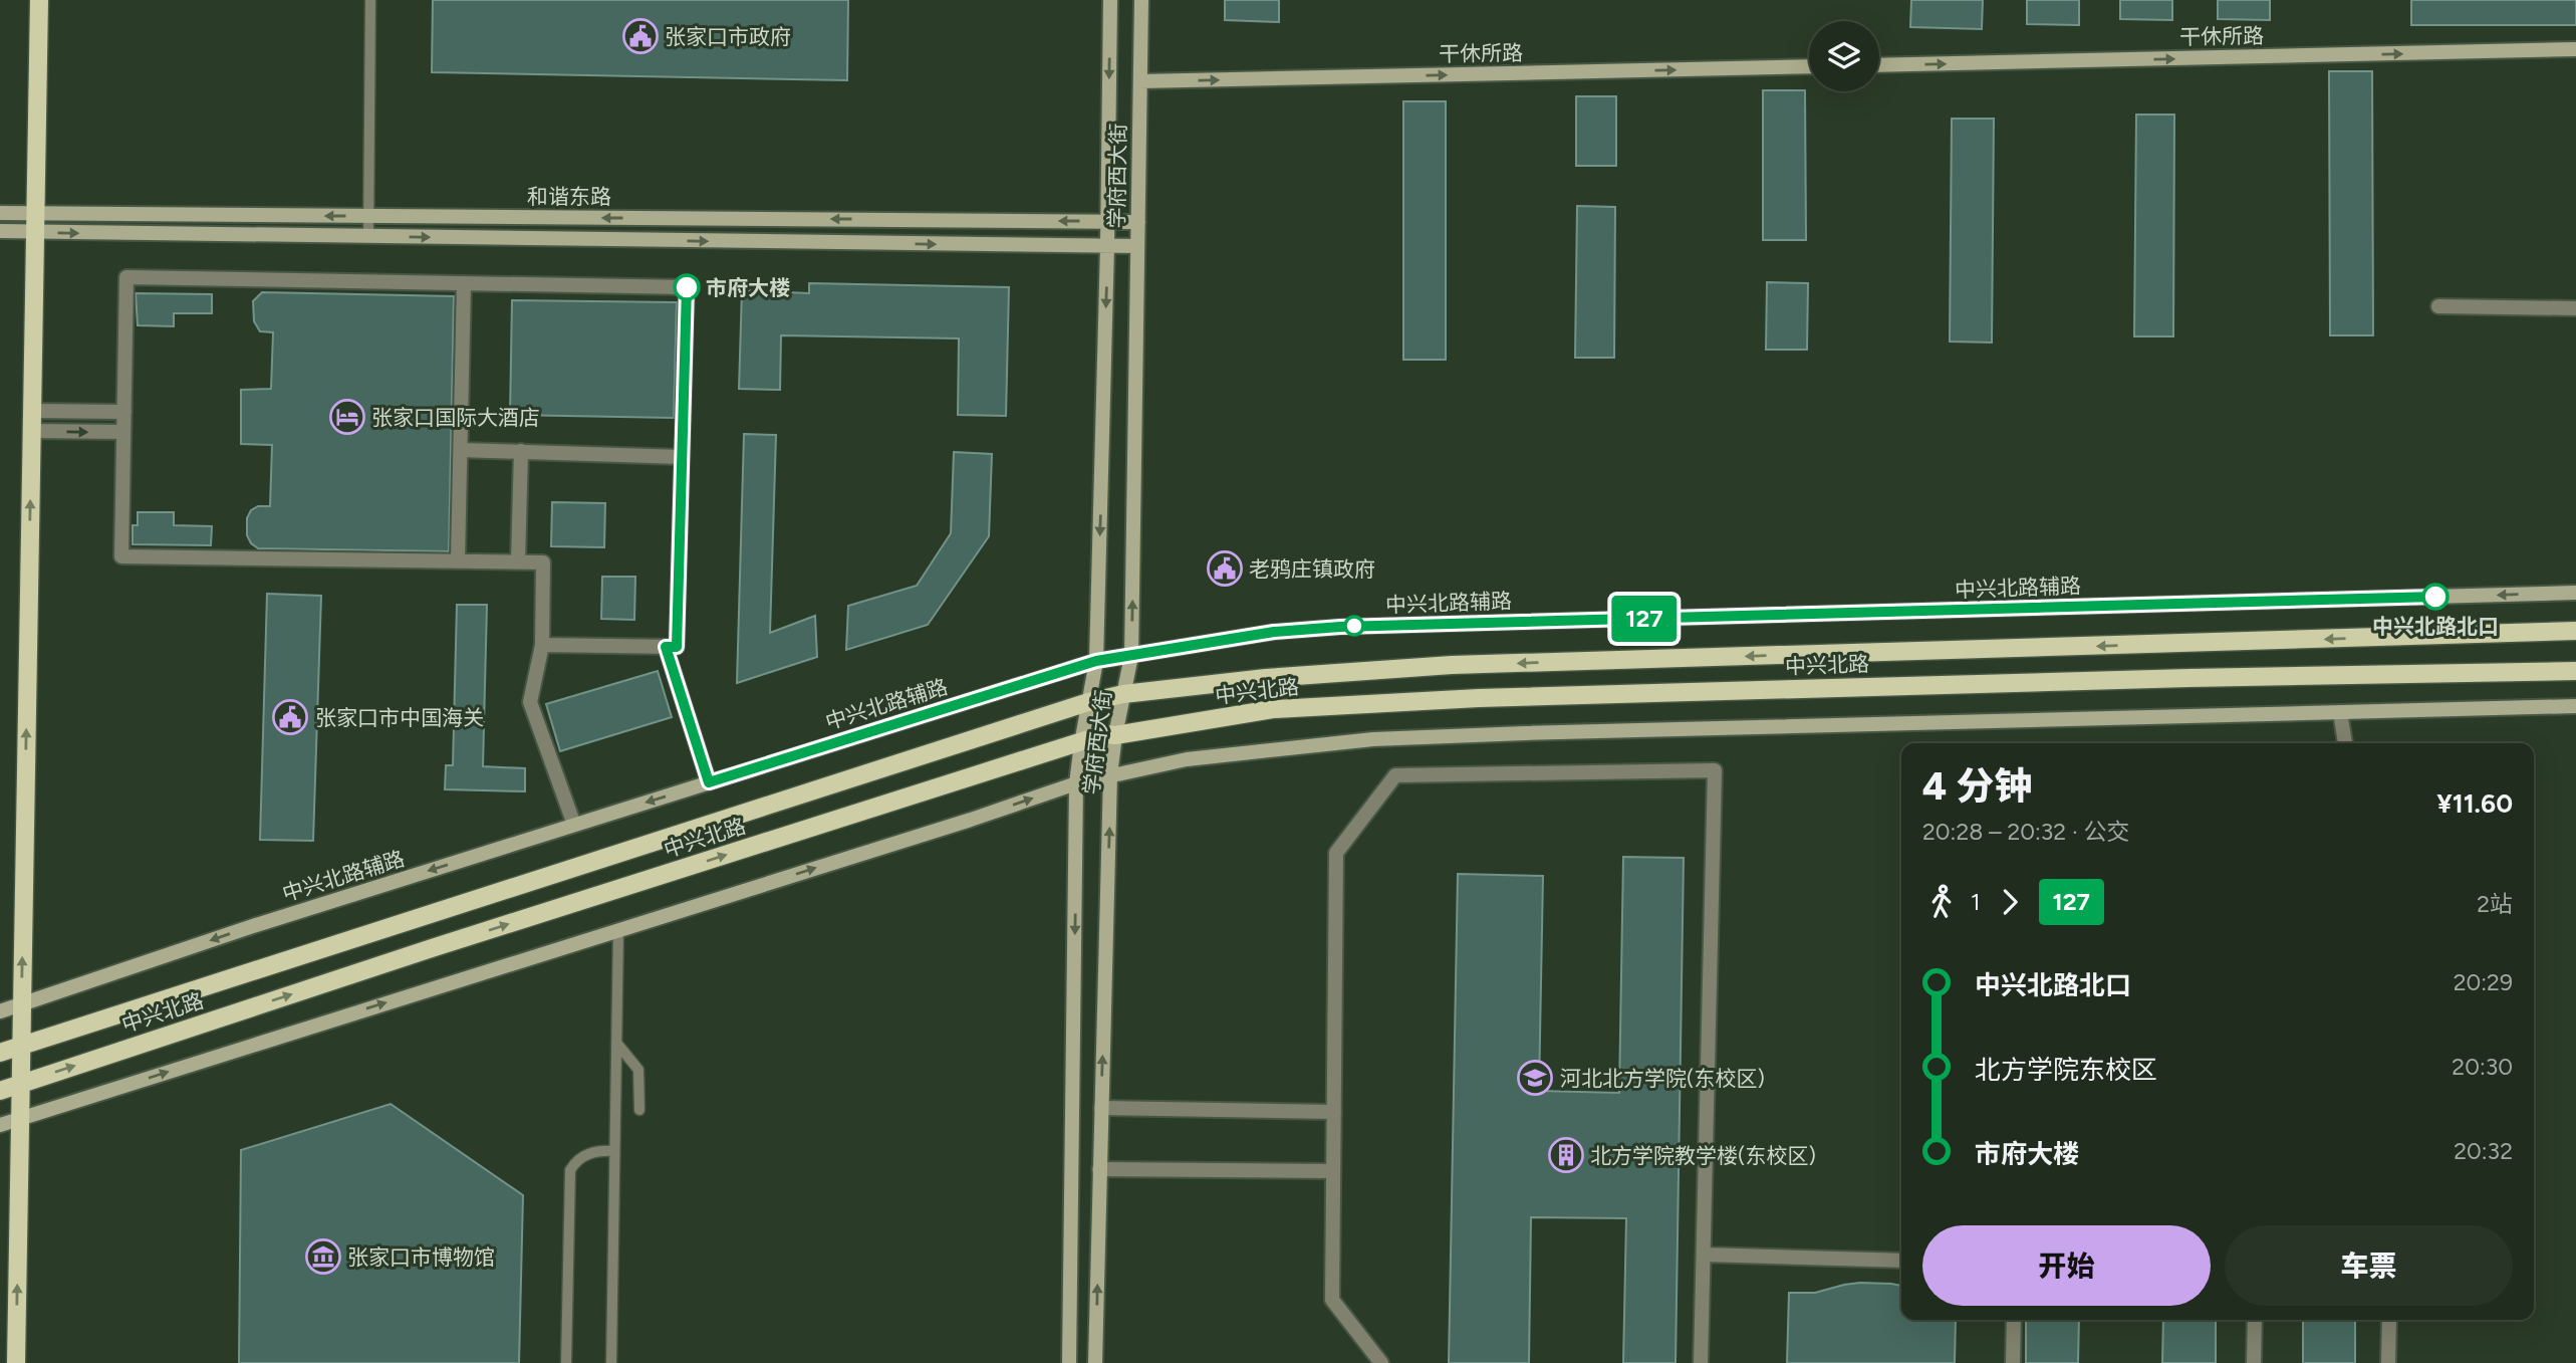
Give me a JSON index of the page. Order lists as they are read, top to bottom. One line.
{"streets":{"main road":["中兴北路"],"street":["干休所路","学府西大街","和谐东路","中兴北路辅路"]},"crossings":[["干休所路","学府西大街"],["学府西大街","和谐东路"],["学府西大街","中兴北路辅路"],["学府西大街","中兴北路"]],"one_way":["干休所路"],"places":{"public building":["张家口市政府","老鸦庄镇政府","张家口市中国海关"],"other":["市府大楼","中兴北路北口"],"hotel":["张家口国际大酒店"],"school or university":["河北北方学院(东校区)"],"building":["北方学院教学楼(东校区)"],"museum":["张家口市博物馆"]},"lines":["bus line 127"],"page":{"on_map":"127","heading":["4 分钟","20:28 – 20:32 · 公交","¥11.60"],"legs":["1","127","2站"],"list":[{"name":"中兴北路北口","value":"20:29"},{"name":"北方学院东校区","value":"20:30"},{"name":"市府大楼","value":"20:32"}],"buttons":["开始","车票"]}}
